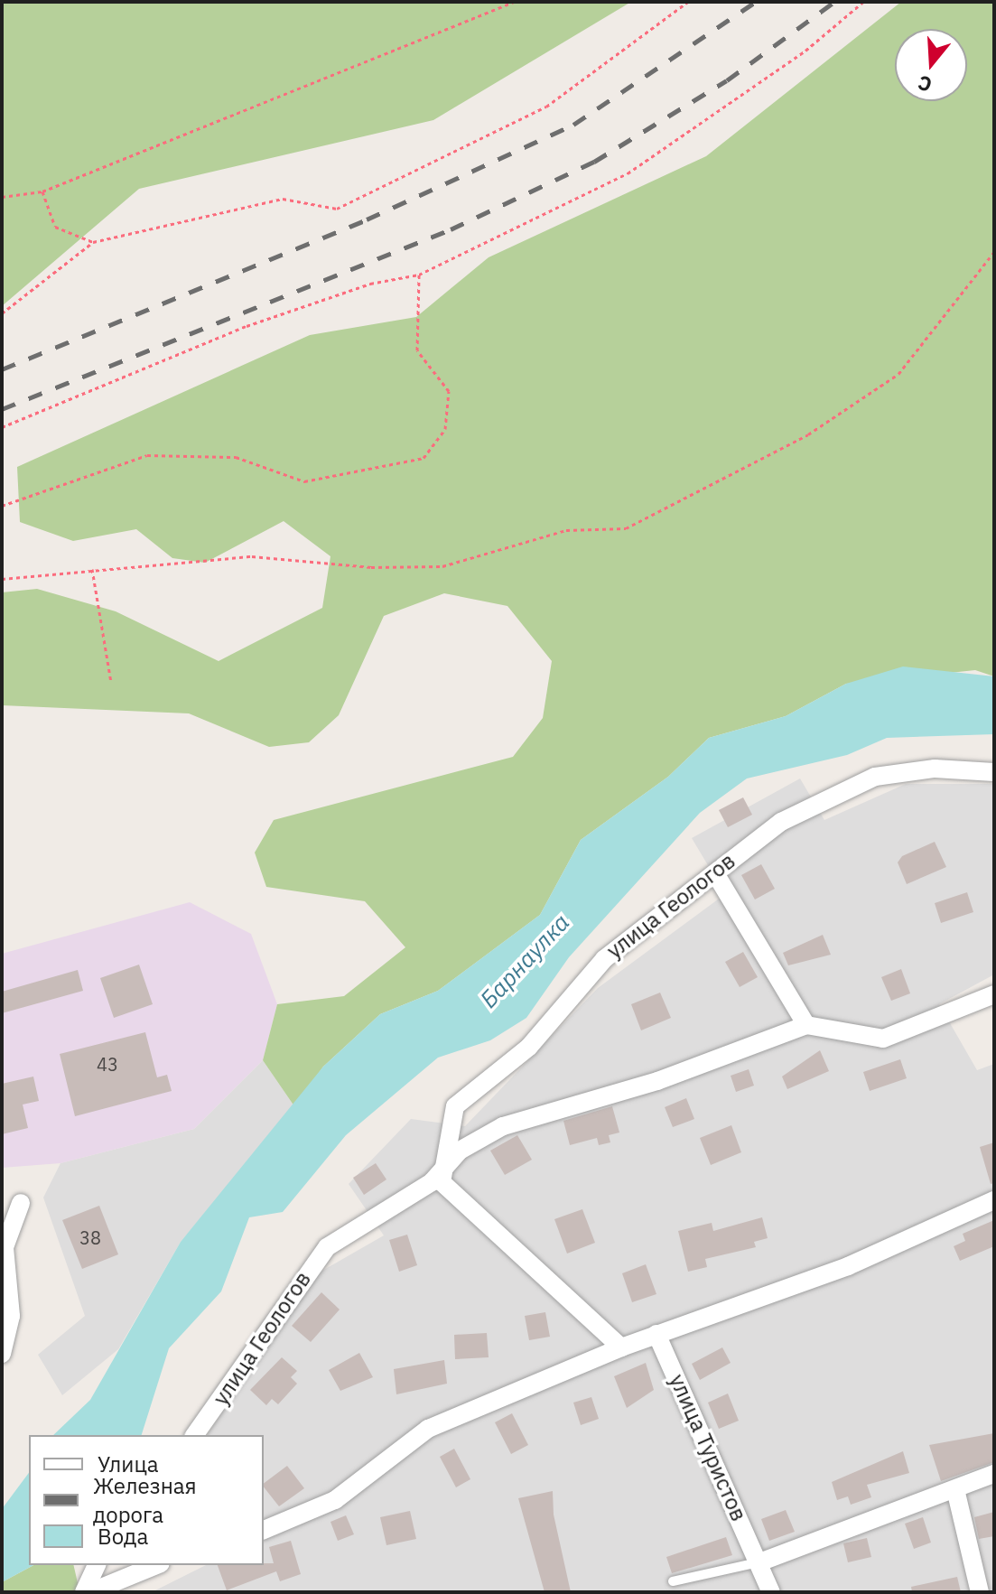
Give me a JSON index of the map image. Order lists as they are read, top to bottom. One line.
{"streets":{"street":["улица Геологов","улица Туристов"]},"water":["Барнаулка"],"house_numbers":["43","38"],"legend":["Улица","Железная дорога","Вода"],"north":"bottom"}
